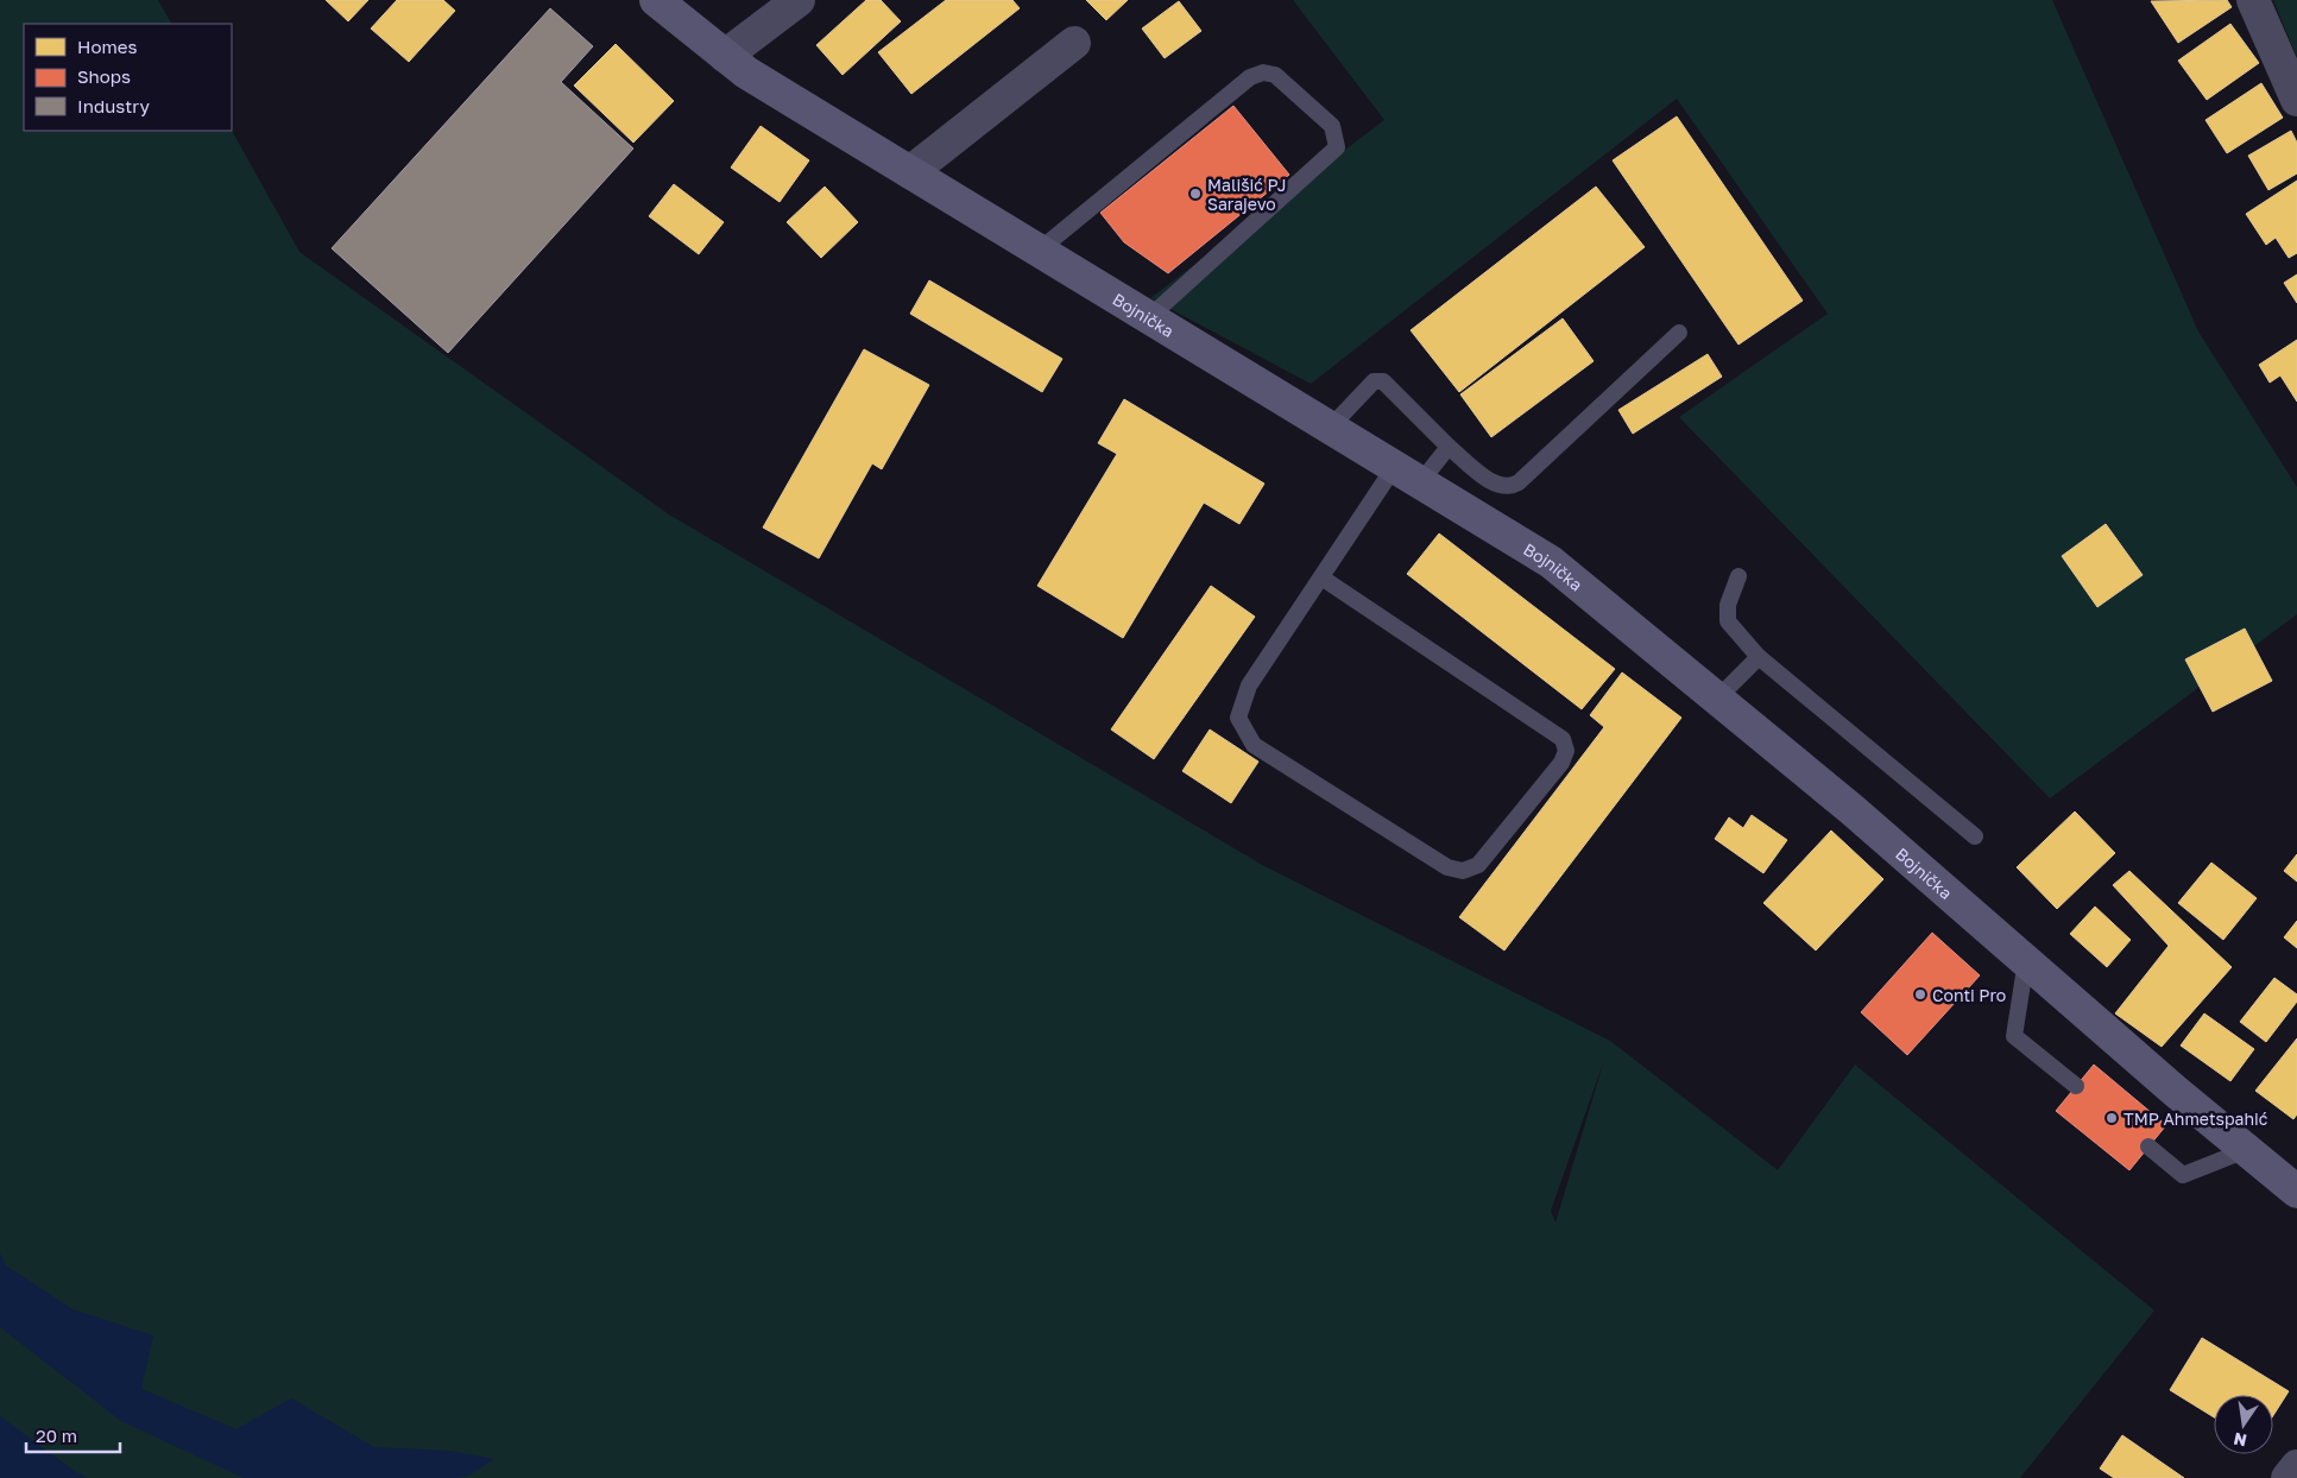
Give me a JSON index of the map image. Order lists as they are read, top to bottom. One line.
{"streets":{"main road":["Bojnička"]},"places":["Mališić PJ Sarajevo","Conti Pro","TMP Ahmetspahić"],"legend":["Homes","Shops","Industry"],"scale_bar":"20 m","north":"bottom"}
